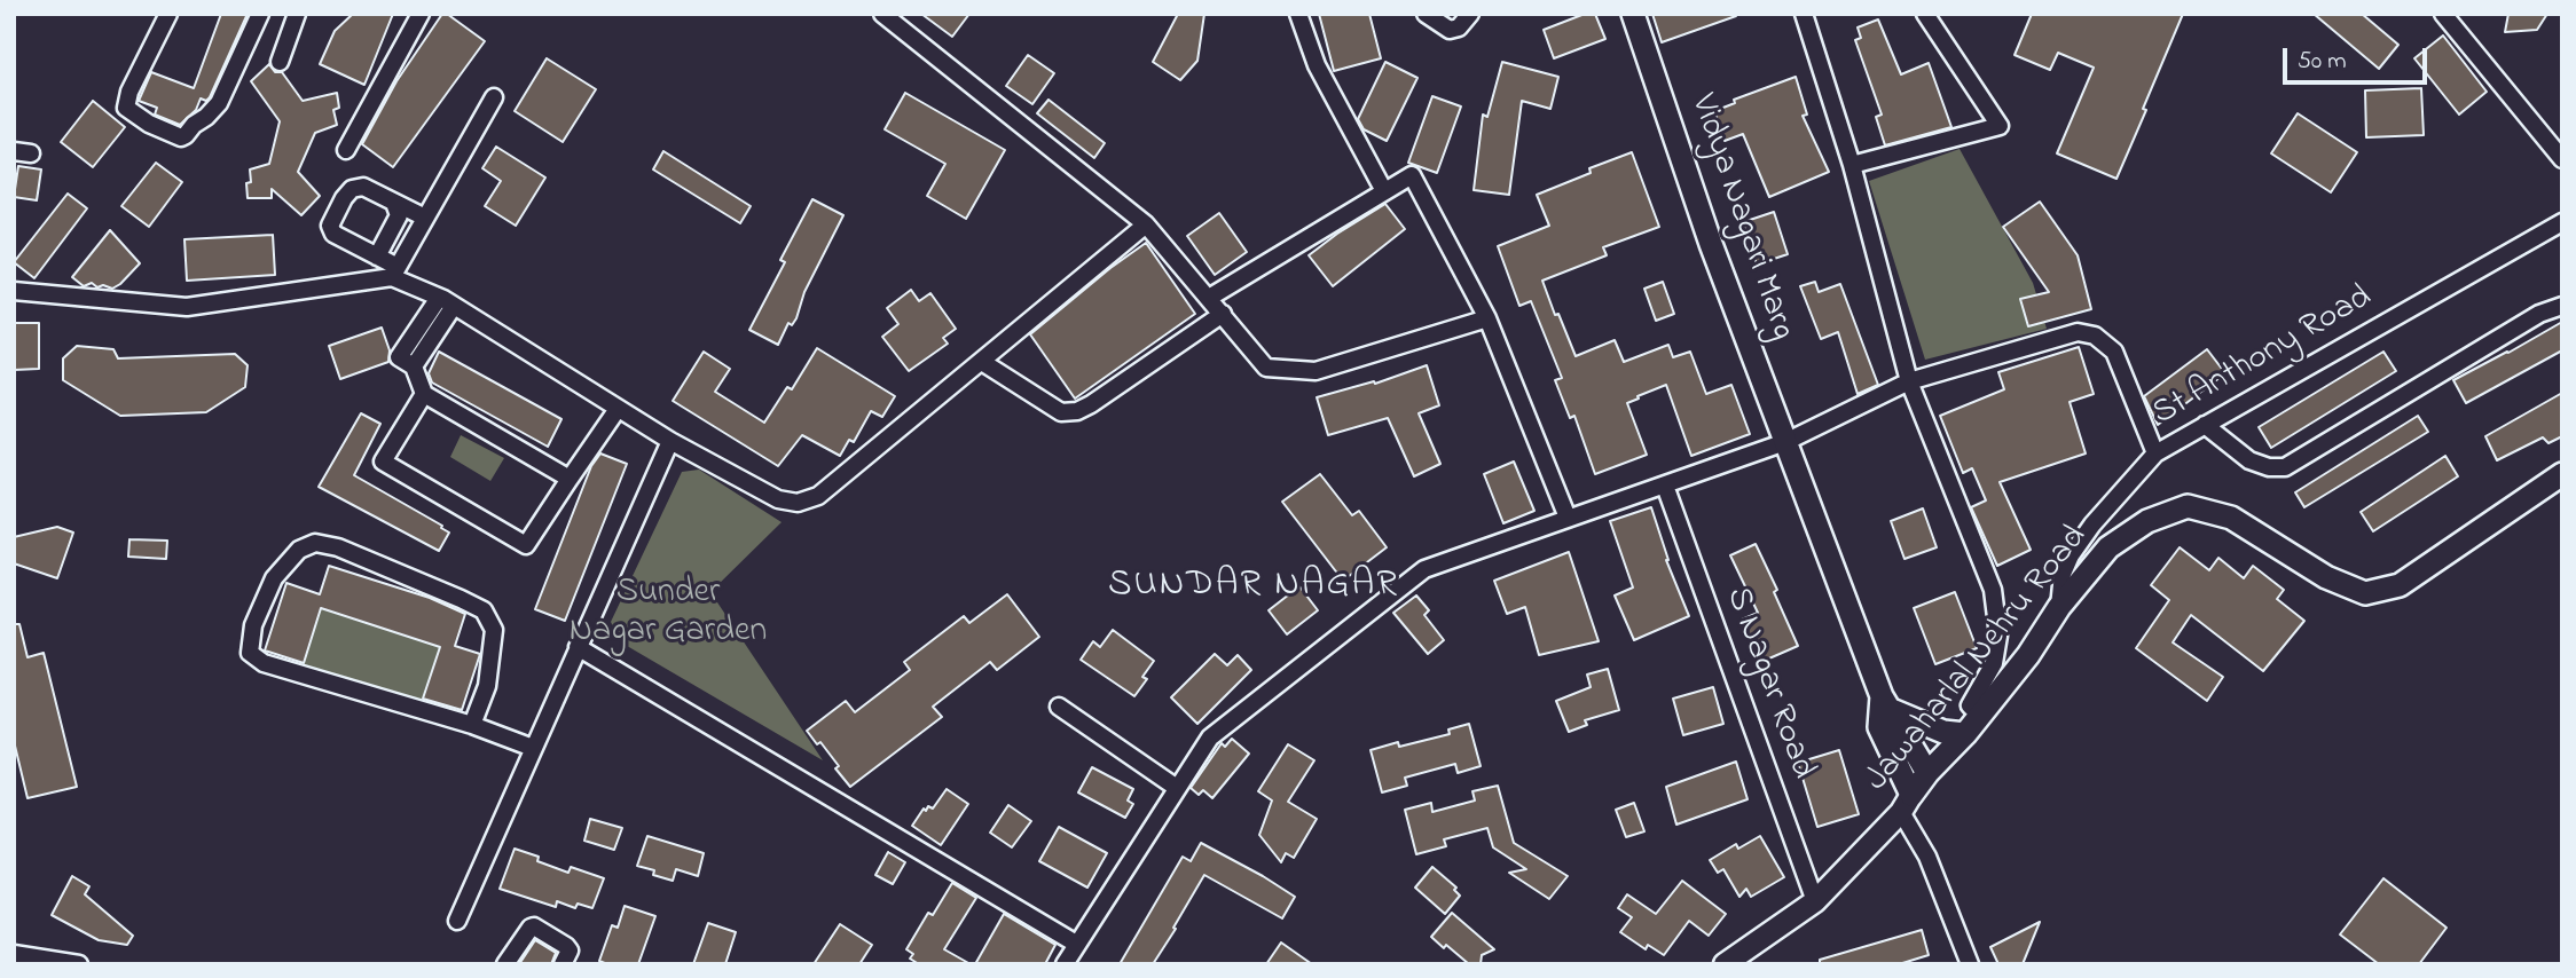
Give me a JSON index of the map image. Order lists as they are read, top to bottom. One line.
{"streets":{"main road":["Vidya Nagari Marg","Jawaharlal Nehru Road"],"street":["St Anthony Road","S Nagar Road"]},"crossings":[["St Anthony Road","Jawaharlal Nehru Road"],["Jawaharlal Nehru Road","S Nagar Road"]],"districts":["SUNDAR NAGAR"],"parks":["Sunder Nagar Garden"],"scale_bar":"50 m"}
